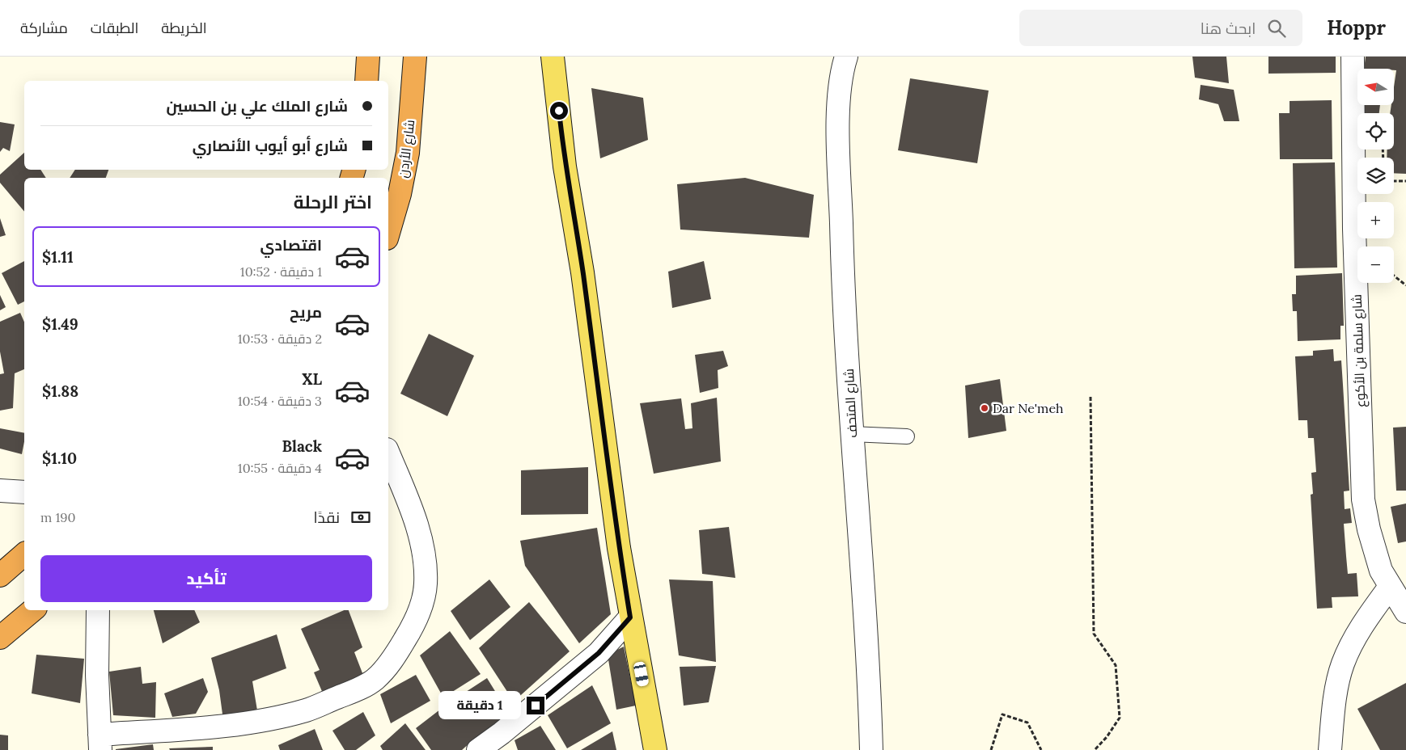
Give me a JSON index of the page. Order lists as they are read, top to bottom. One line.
{"streets":{"highway":["شارع الأردن"],"street":["شارع سلمة بن الأكوع","شارع المتحف"]},"places":["Dar Ne'meh"],"north":"left","page":{"header":"Hoppr","search":"ابحث هنا","nav":["الخريطة","الطبقات","مشاركة"],"map_buttons":["+","−"],"banner":["شارع الملك علي بن الحسين","شارع أبو أيوب الأنصاري"],"heading":"اختر الرحلة","list":[{"name":"اقتصادي","note":"1 دقيقة · 10:52","value":"$1.11"},{"name":"مريح","note":"2 دقيقة · 10:53","value":"$1.49"},{"name":"XL","note":"3 دقيقة · 10:54","value":"$1.88"},{"name":"Black","note":"4 دقيقة · 10:55","value":"$1.10"}],"pay":["نقدًا","190 m"],"buttons":"تأكيد","bubble":"1 دقيقة"}}
